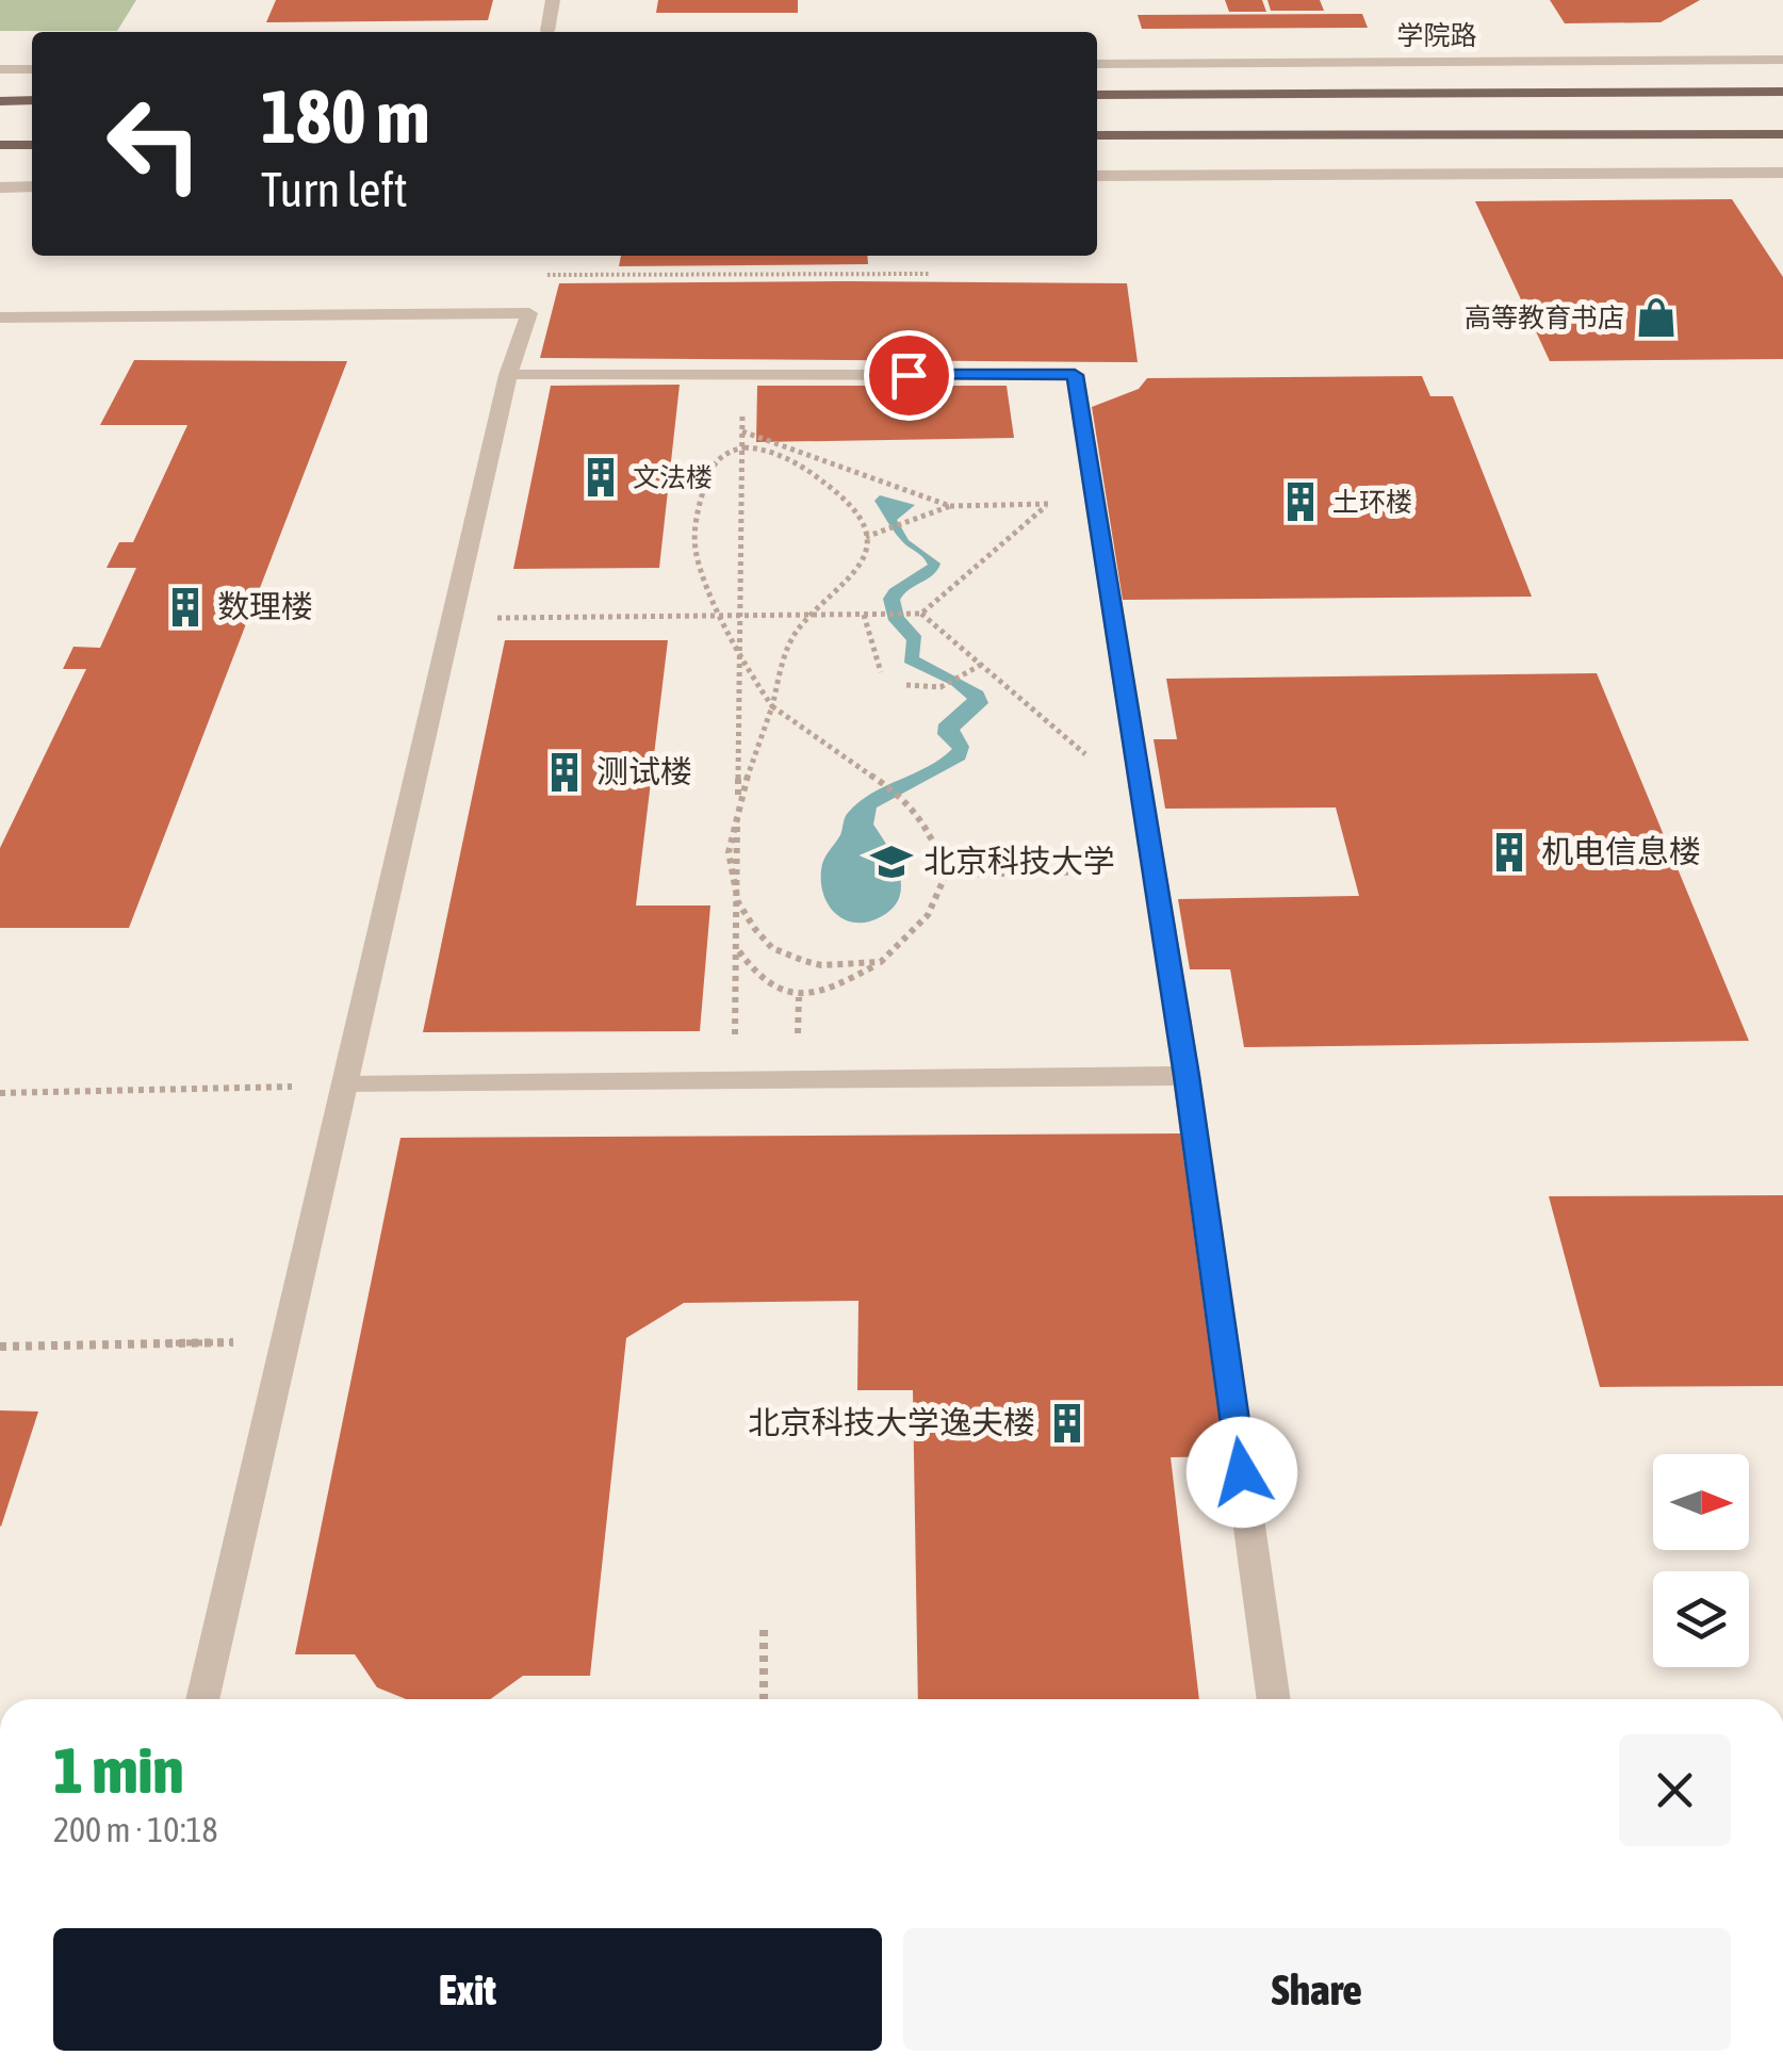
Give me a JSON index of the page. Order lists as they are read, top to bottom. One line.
{"streets":{"main road":["学院路"]},"places":{"shop":["高等教育书店"],"building":["文法楼","土环楼","数理楼","测试楼","机电信息楼","北京科技大学逸夫楼"],"school or university":["北京科技大学"]},"north":"right","page":{"turn":["180 m","Turn left"],"heading":["1 min","200 m · 10:18"],"buttons":["Exit","Share"]}}
